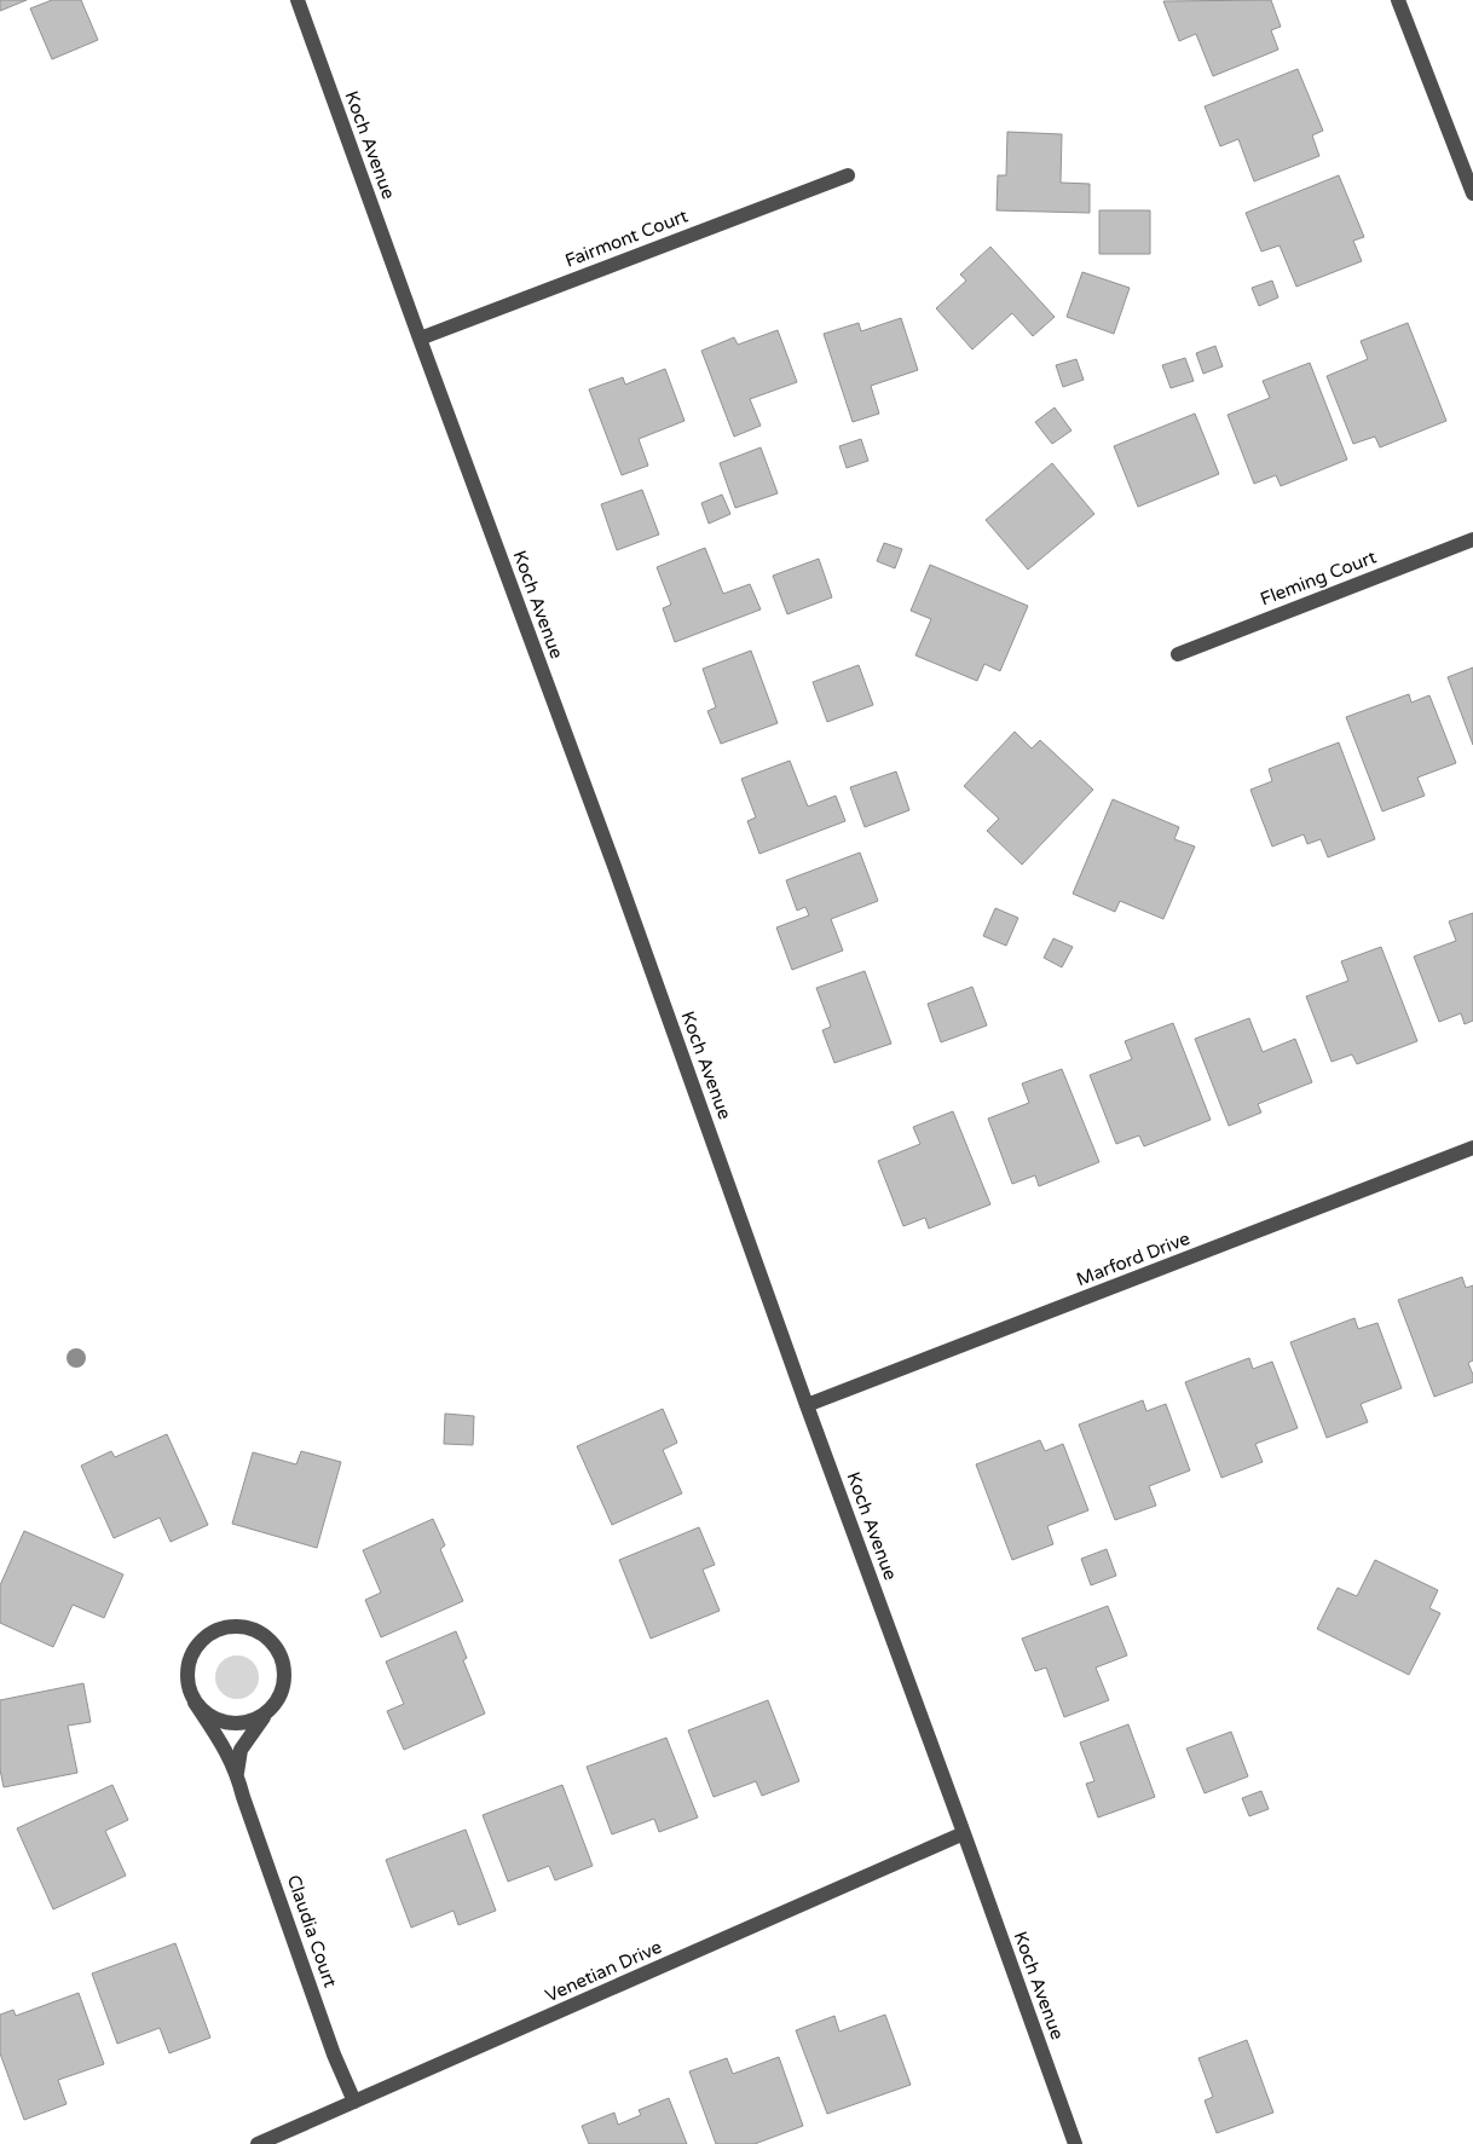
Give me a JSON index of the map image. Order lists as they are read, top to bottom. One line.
{"streets":{"street":["Koch Avenue","Fairmont Court","Fleming Court","Marford Drive","Claudia Court","Venetian Drive"]},"crossings":[["Koch Avenue","Fairmont Court"],["Koch Avenue","Marford Drive"],["Koch Avenue","Venetian Drive"],["Claudia Court","Venetian Drive"]]}
